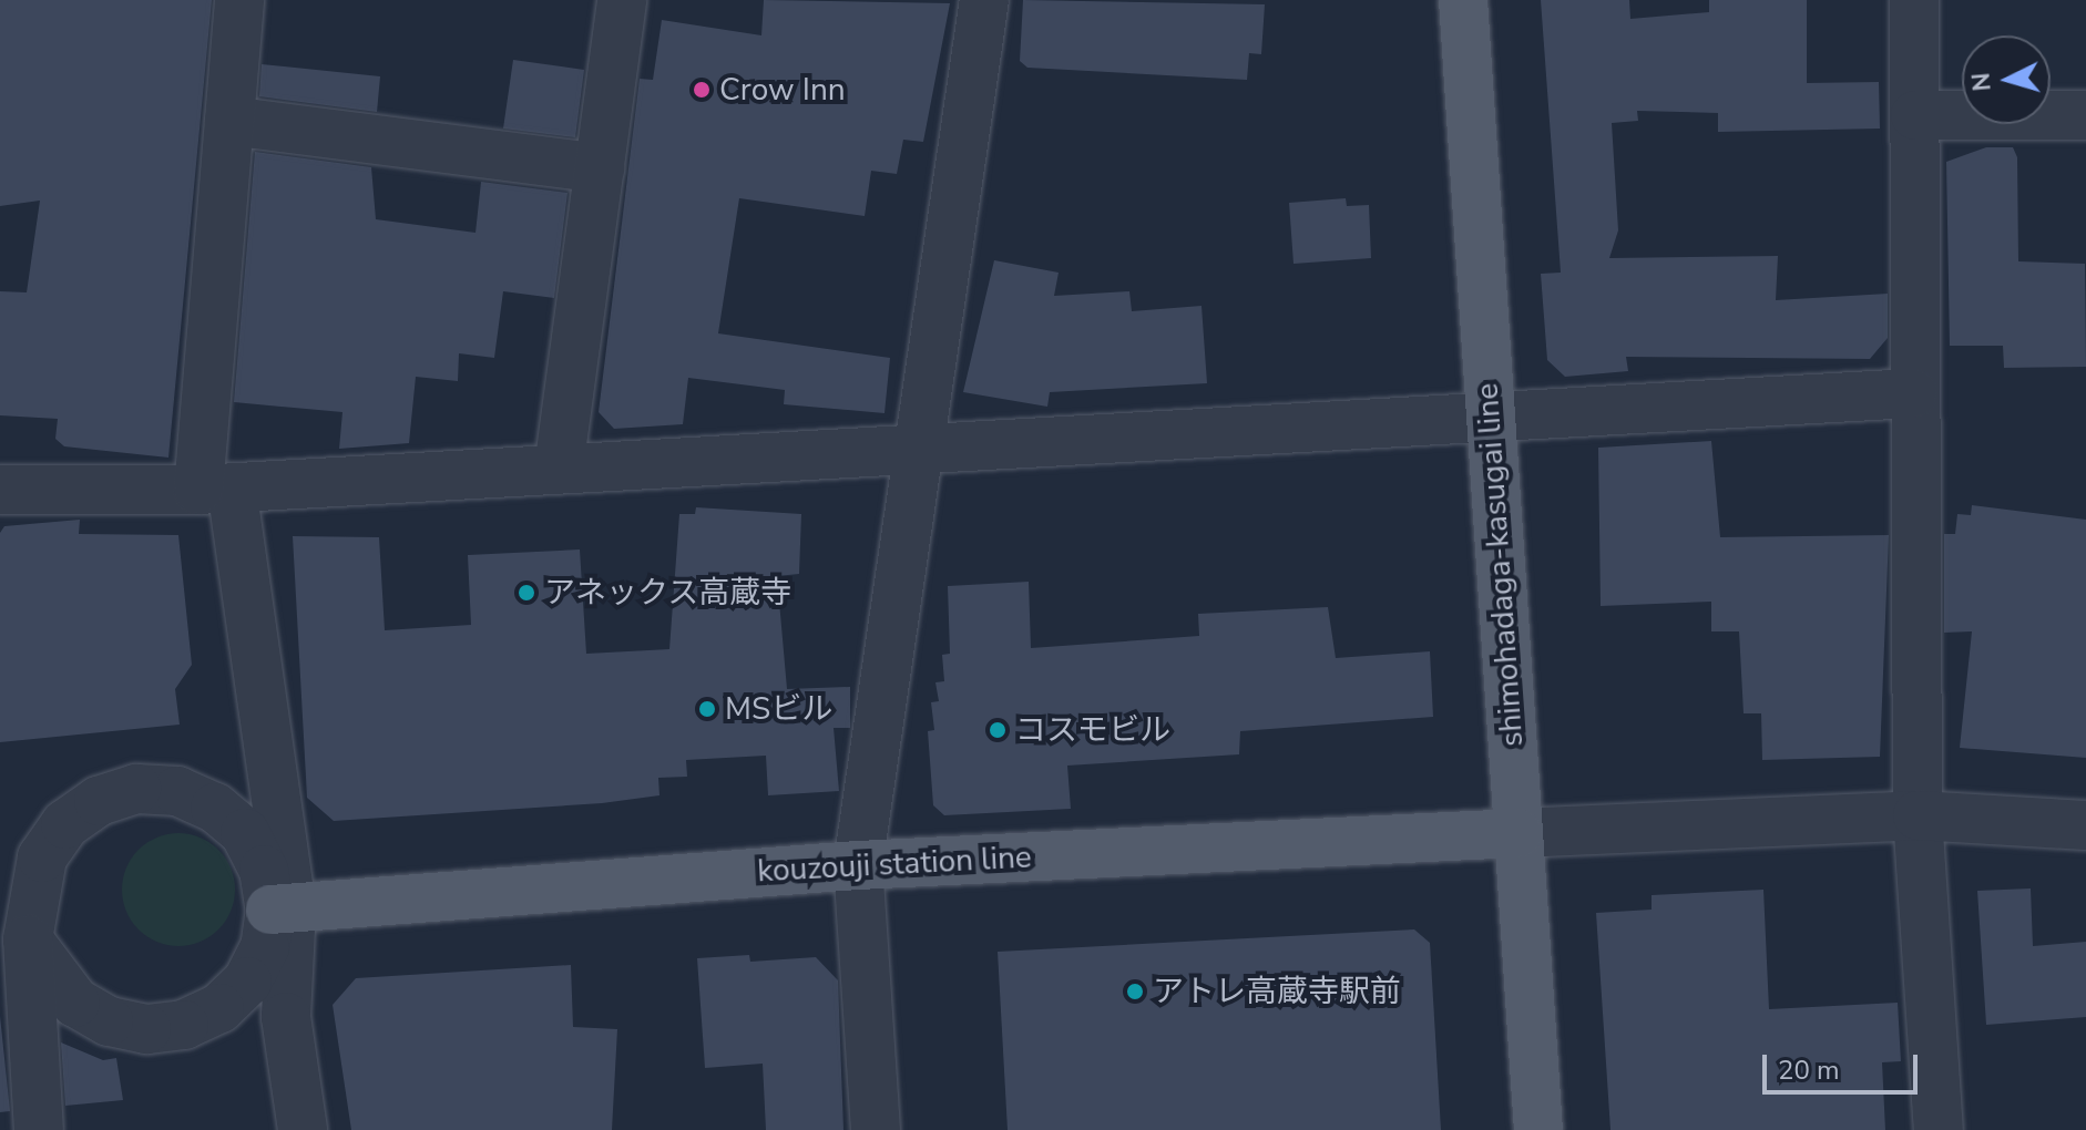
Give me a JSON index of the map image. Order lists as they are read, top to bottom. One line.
{"streets":{"main road":["shimohadaga-kasugai line","kouzouji station line"]},"crossings":[["shimohadaga-kasugai line","kouzouji station line"]],"places":["Crow Inn","アネックス高蔵寺","MSビル","コスモビル","アトレ高蔵寺駅前"],"scale_bar":"20 m","north":"left"}
